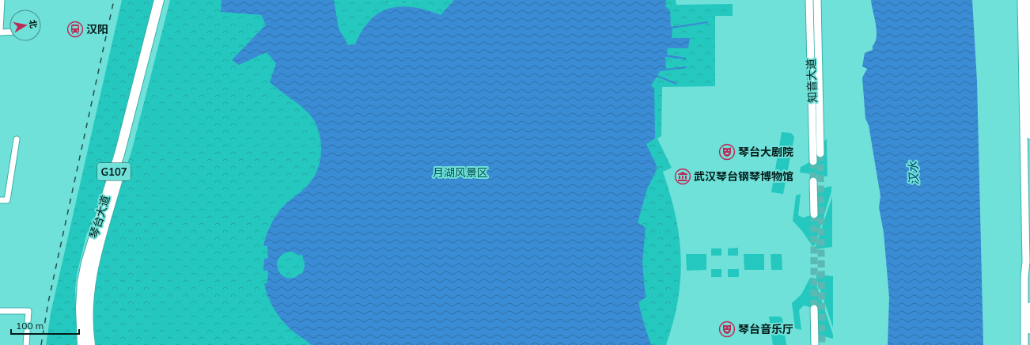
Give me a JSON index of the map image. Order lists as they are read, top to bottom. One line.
{"streets":{"highway":["G107","琴台大道"],"main road":["知音大道"]},"water":["汉水"],"parks":["月湖风景区"],"places":{"station":["汉阳"],"theatre":["琴台大剧院","琴台音乐厅"],"museum":["武汉琴台钢琴博物馆"]},"scale_bar":"100 m","north":"right"}
